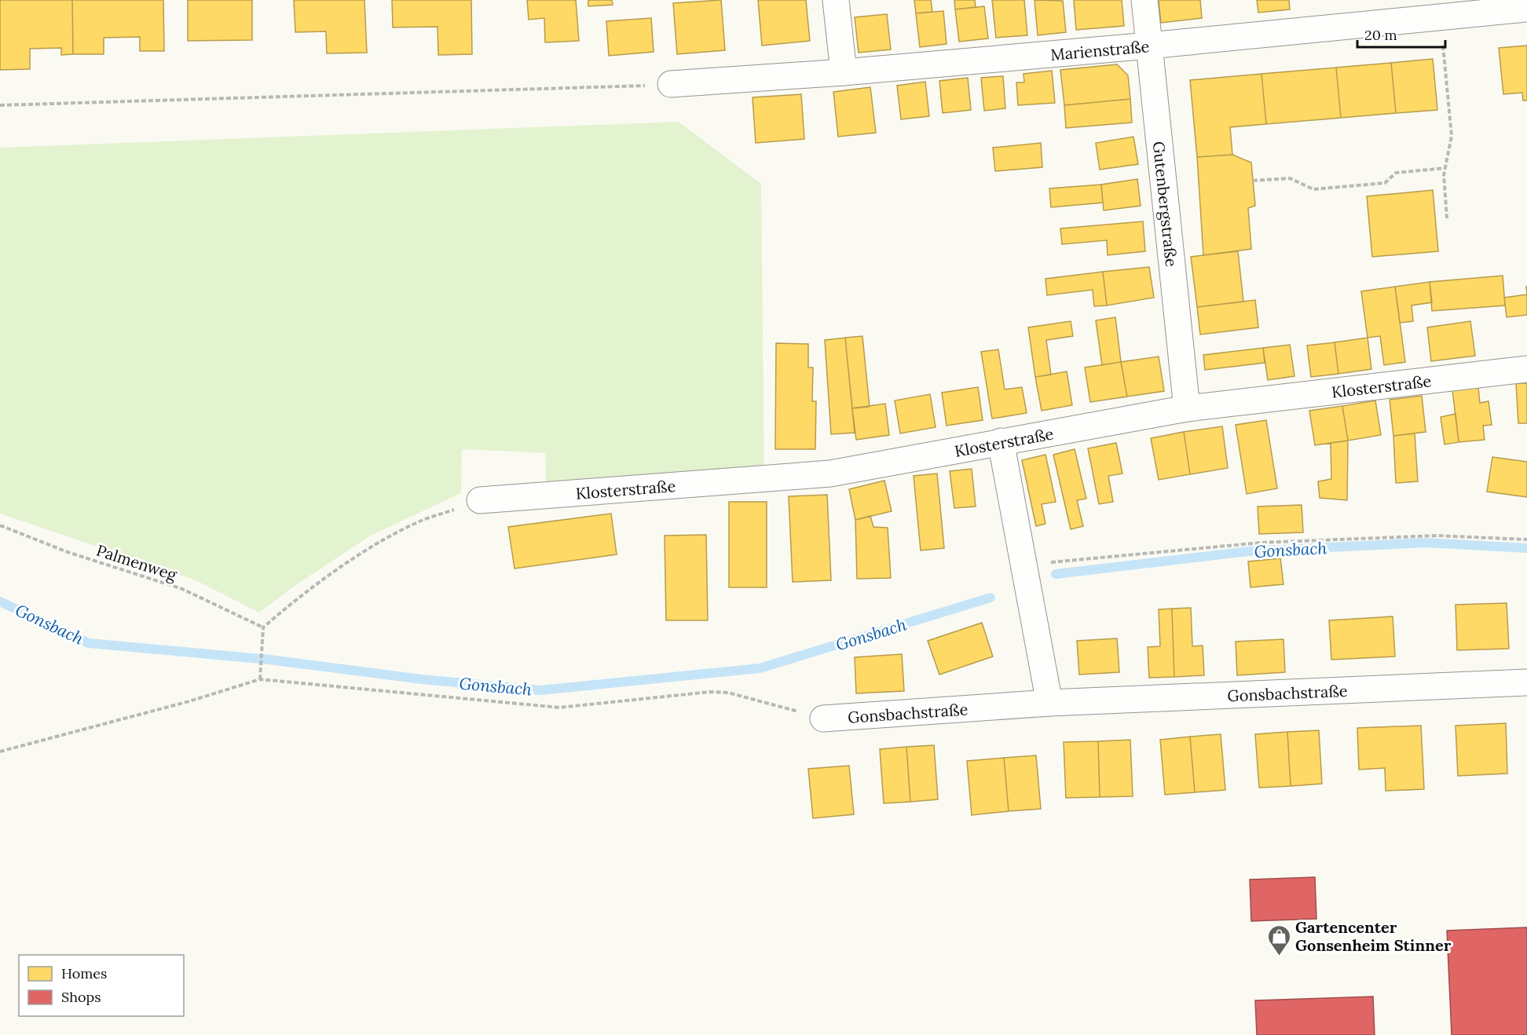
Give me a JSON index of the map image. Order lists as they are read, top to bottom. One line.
{"streets":{"street":["Marienstraße","Gutenbergstraße","Klosterstraße","Gonsbachstraße"],"path":["Palmenweg"]},"crossings":[["Marienstraße","Gutenbergstraße"],["Gutenbergstraße","Klosterstraße"]],"water":["Gonsbach"],"places":{"shop":["Gartencenter Gonsenheim Stinner"]},"legend":["Homes","Shops"],"scale_bar":"20 m"}
